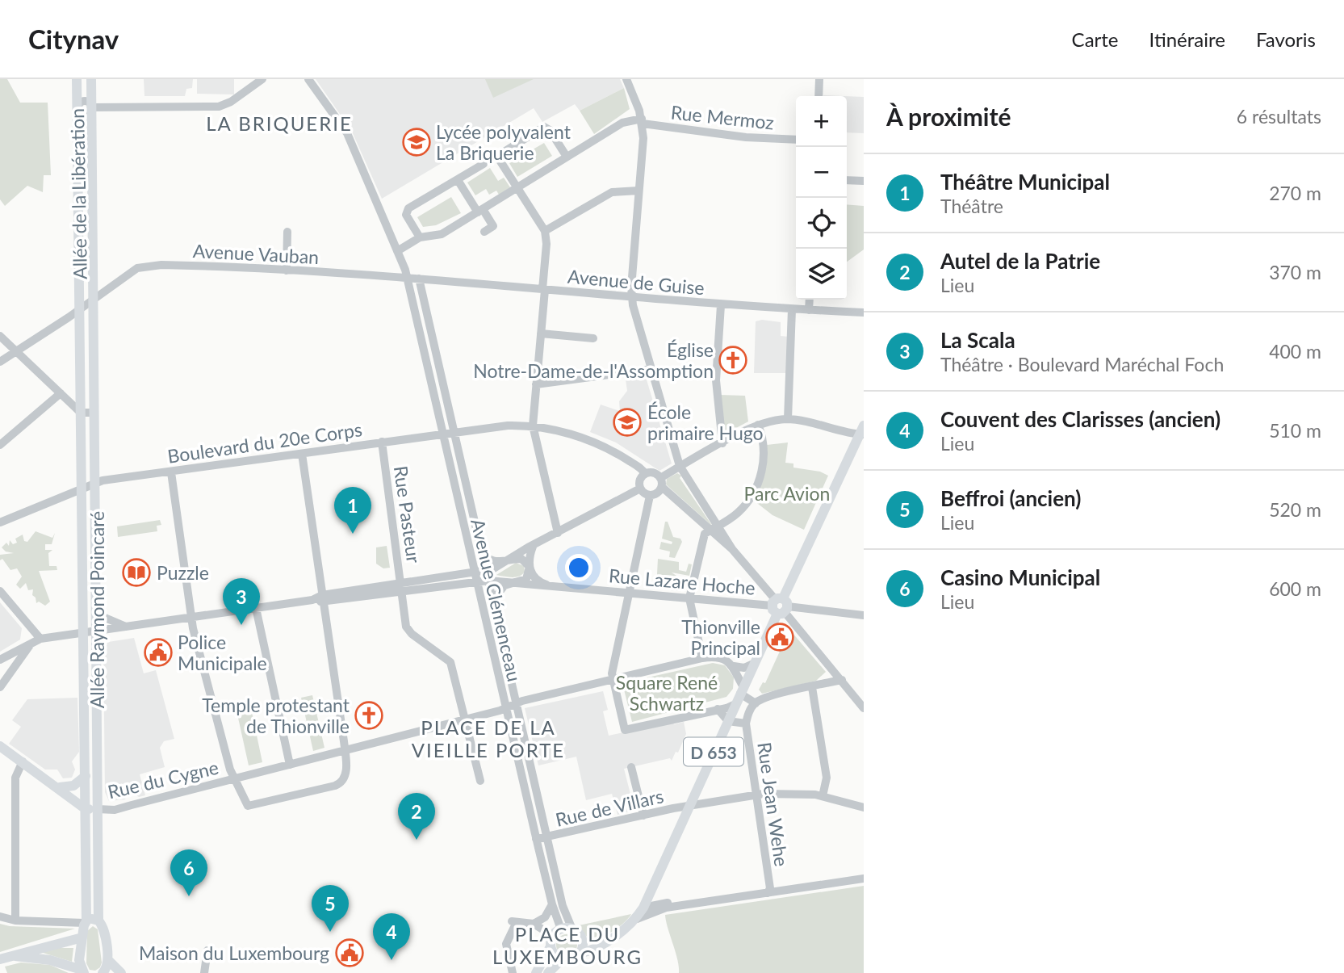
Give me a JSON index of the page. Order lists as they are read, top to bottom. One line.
{"streets":{"main road":["Allée de la Libération","Allée Raymond Poincaré","D 653"],"street":["Rue Mermoz","Avenue Vauban","Avenue de Guise","Boulevard du 20e Corps","Rue Pasteur","Rue Lazare Hoche","Avenue Clémenceau","Rue du Cygne","Rue Jean Wehe","Rue de Villars"]},"crossings":[["Allée de la Libération","Avenue Vauban"],["Allée de la Libération","Allée Raymond Poincaré"],["Avenue Vauban","Avenue de Guise"],["Avenue Vauban","Avenue Clémenceau"],["Avenue Vauban","Allée Raymond Poincaré"],["Avenue de Guise","Avenue Clémenceau"],["Boulevard du 20e Corps","Rue Pasteur"],["Boulevard du 20e Corps","Avenue Clémenceau"],["Boulevard du 20e Corps","Allée Raymond Poincaré"],["Rue Pasteur","Rue du Cygne"],["Rue Lazare Hoche","Avenue Clémenceau"],["Rue Lazare Hoche","D 653"],["Avenue Clémenceau","D 653"],["Avenue Clémenceau","Rue du Cygne"],["Avenue Clémenceau","Rue de Villars"],["Allée Raymond Poincaré","Rue du Cygne"],["D 653","Rue de Villars"],["Rue Jean Wehe","Rue de Villars"]],"districts":["LA BRIQUERIE","PLACE DE LA VIEILLE PORTE","PLACE DU LUXEMBOURG"],"parks":["Parc Avion","Square René Schwartz"],"places":{"school or university":["Lycée polyvalent La Briquerie","École primaire Hugo"],"church":["Église Notre-Dame-de-l'Assomption","Temple protestant de Thionville"],"library":["Puzzle"],"public building":["Thionville Principal","Police Municipale","Maison du Luxembourg"]},"page":{"header":"Citynav","nav":["Carte","Itinéraire","Favoris"],"heading":["À proximité","6 résultats"],"map_buttons":["+","−"],"list":[{"mark":"1","name":"Théâtre Municipal","note":"Théâtre","value":"270 m"},{"mark":"2","name":"Autel de la Patrie","note":"Lieu","value":"370 m"},{"mark":"3","name":"La Scala","note":"Théâtre · Boulevard Maréchal Foch","value":"400 m"},{"mark":"4","name":"Couvent des Clarisses (ancien)","note":"Lieu","value":"510 m"},{"mark":"5","name":"Beffroi (ancien)","note":"Lieu","value":"520 m"},{"mark":"6","name":"Casino Municipal","note":"Lieu","value":"600 m"}],"pins":["1","3","2","6","5","4"]}}
